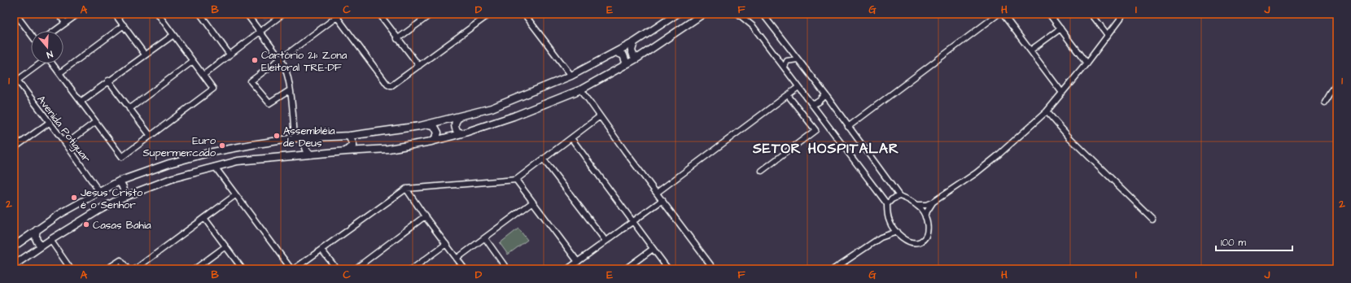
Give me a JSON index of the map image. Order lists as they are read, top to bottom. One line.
{"streets":{"street":["Avenida Potiguar"]},"districts":["SETOR HOSPITALAR"],"places":["Cartório 21ª Zona Eleitoral TRE-DF","Assembléia de Deus","Euro Supermercado","Jesus Cristo é o Senhor","Casas Bahia"],"scale_bar":"100 m","north":"bottom","grid":{"columns":["A","B","C","D","E","F","G","H","I","J"],"rows":["1","2"]}}
